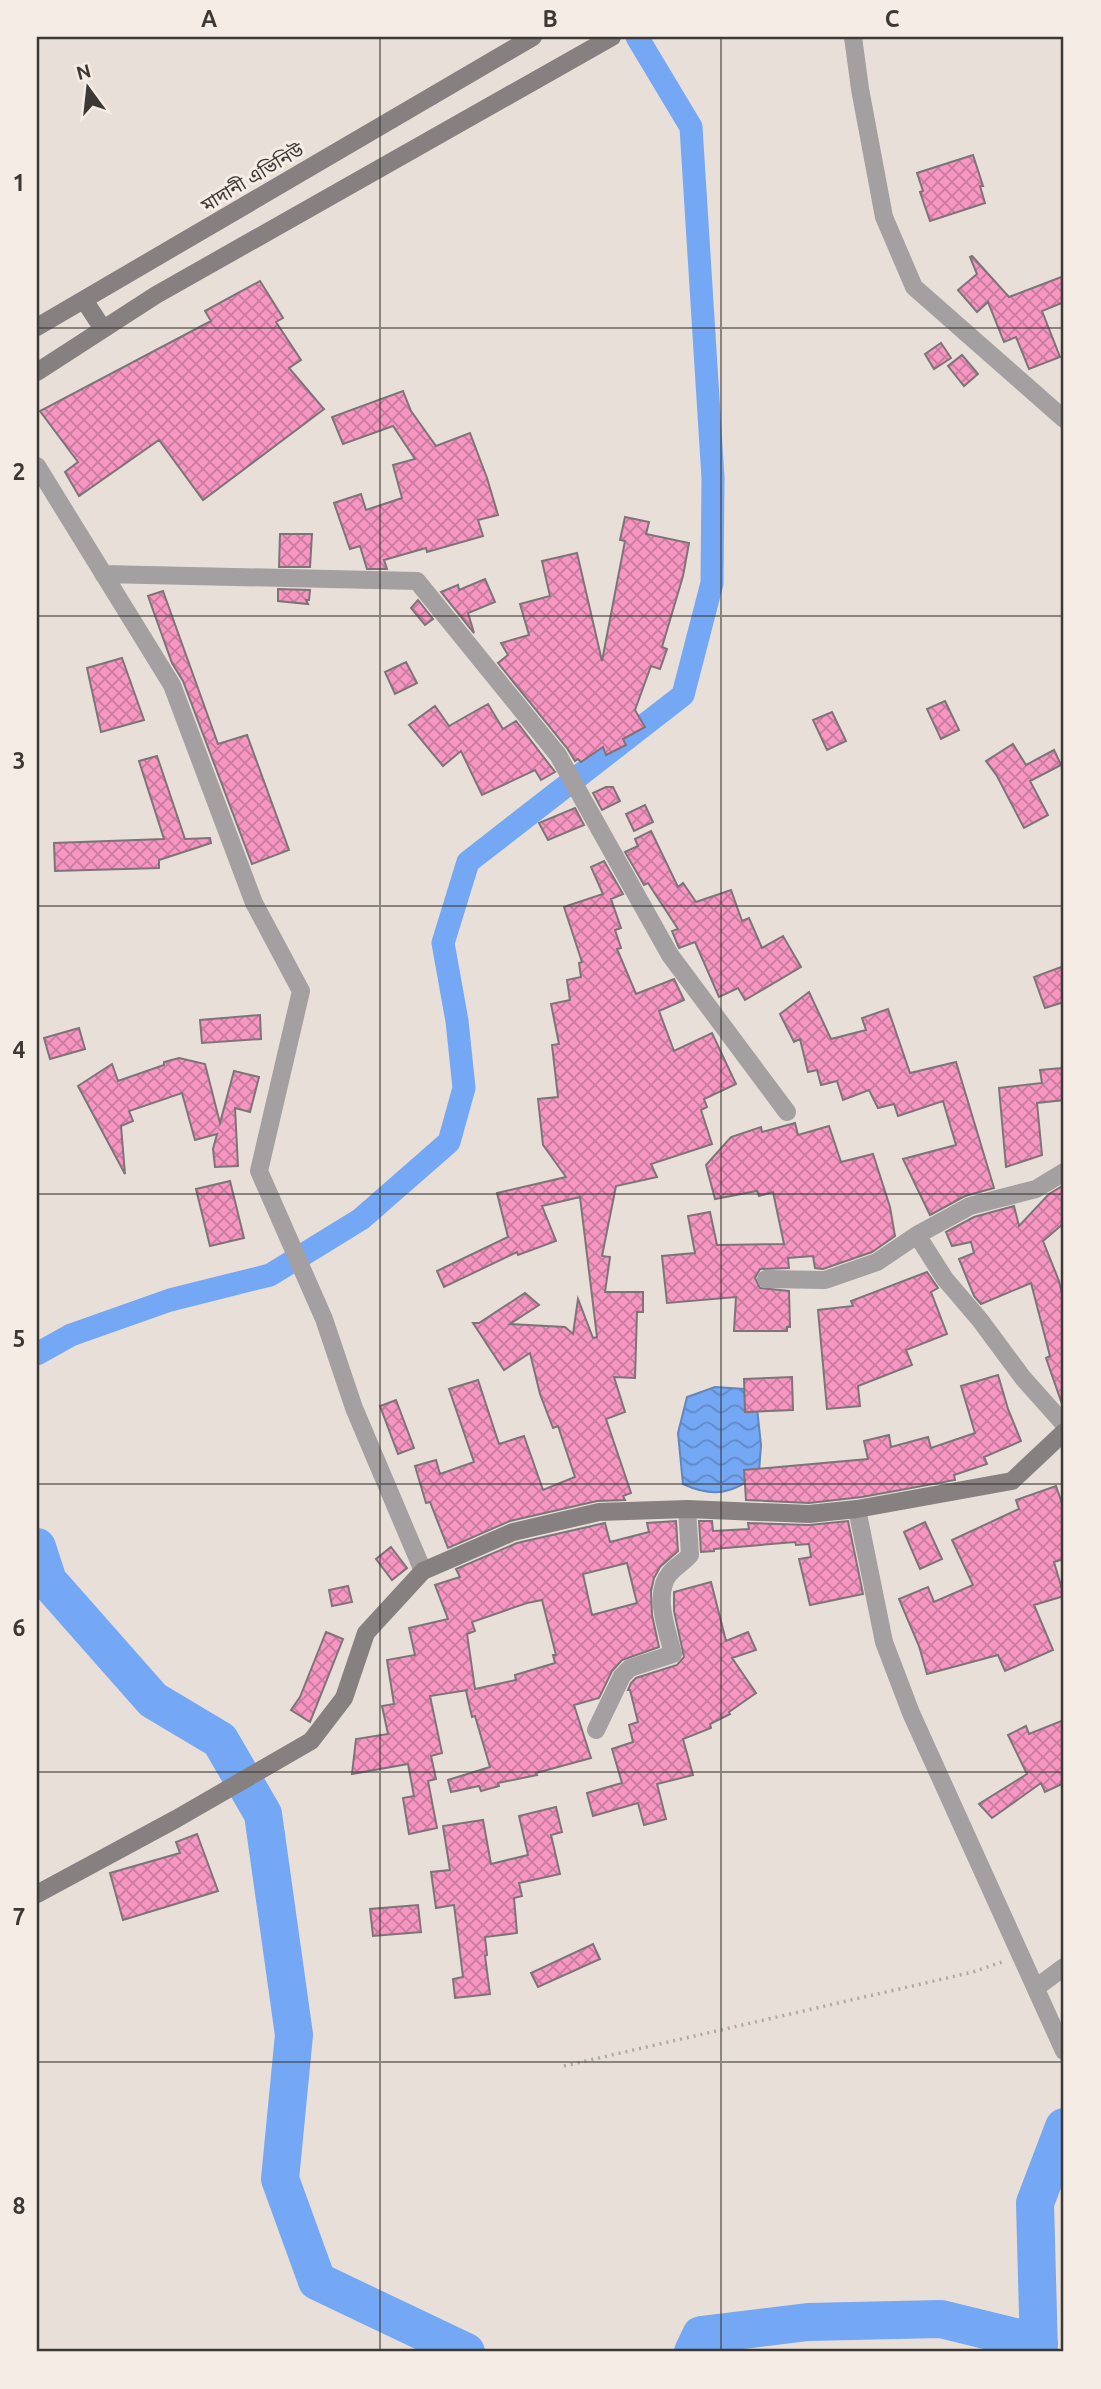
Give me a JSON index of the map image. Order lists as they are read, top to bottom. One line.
{"streets":{"main road":["মাদানী এভিনিউ"]},"north":"top","grid":{"columns":["A","B","C"],"rows":["1","2","3","4","5","6","7","8"]}}
